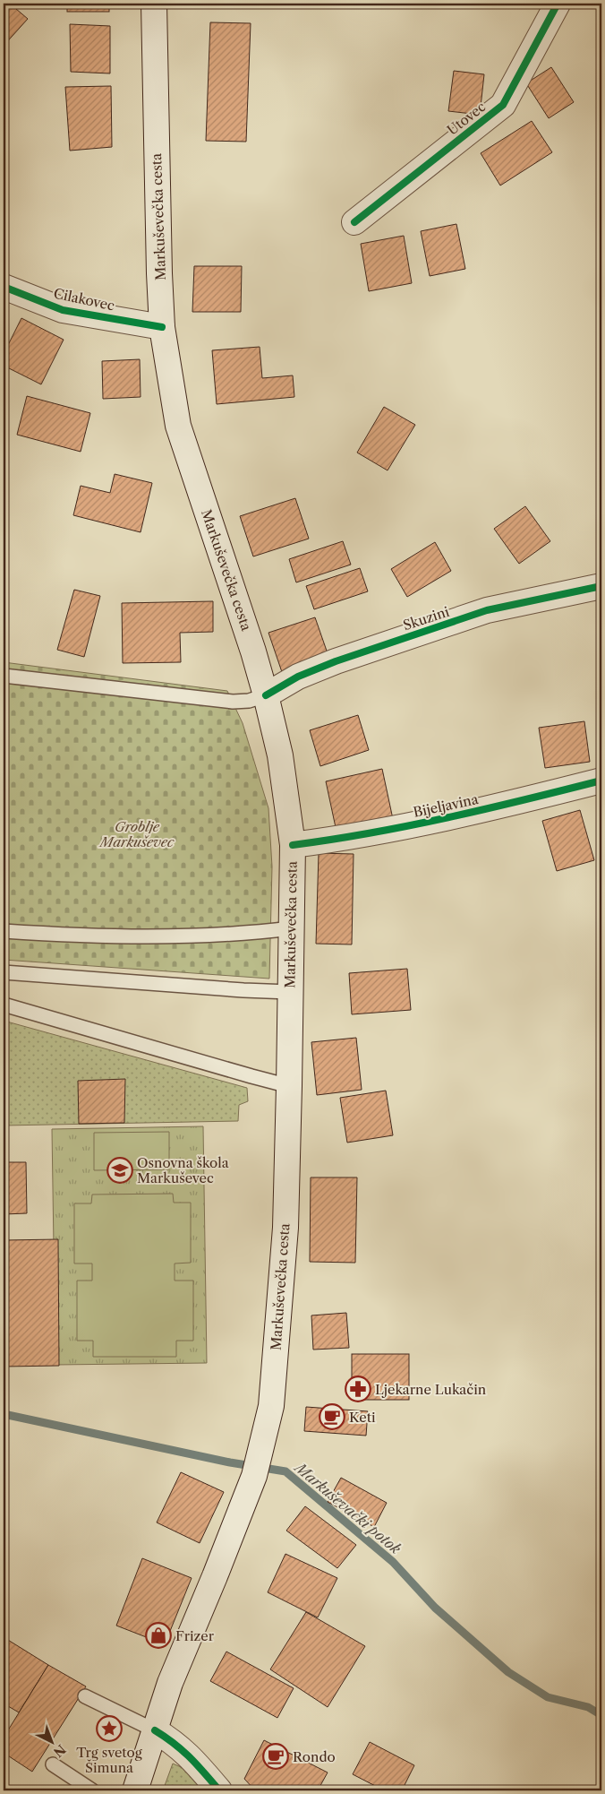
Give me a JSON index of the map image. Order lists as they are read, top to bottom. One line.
{"streets":{"main road":["Utovec","Markuševečka cesta","Cilakovec","Skuzini","Bijeljavina"]},"crossings":[["Markuševečka cesta","Cilakovec"],["Markuševečka cesta","Skuzini"],["Markuševečka cesta","Bijeljavina"]],"water":["Markuševački potok"],"parks":["Groblje Markuševec"],"places":{"school or university":["Osnovna škola Markuševec"],"pharmacy":["Ljekarne Lukačin"],"cafe":["Keti","Rondo"],"shop":["Frizer"],"place":["Trg svetog Šimuna"]},"north":"bottom right"}
